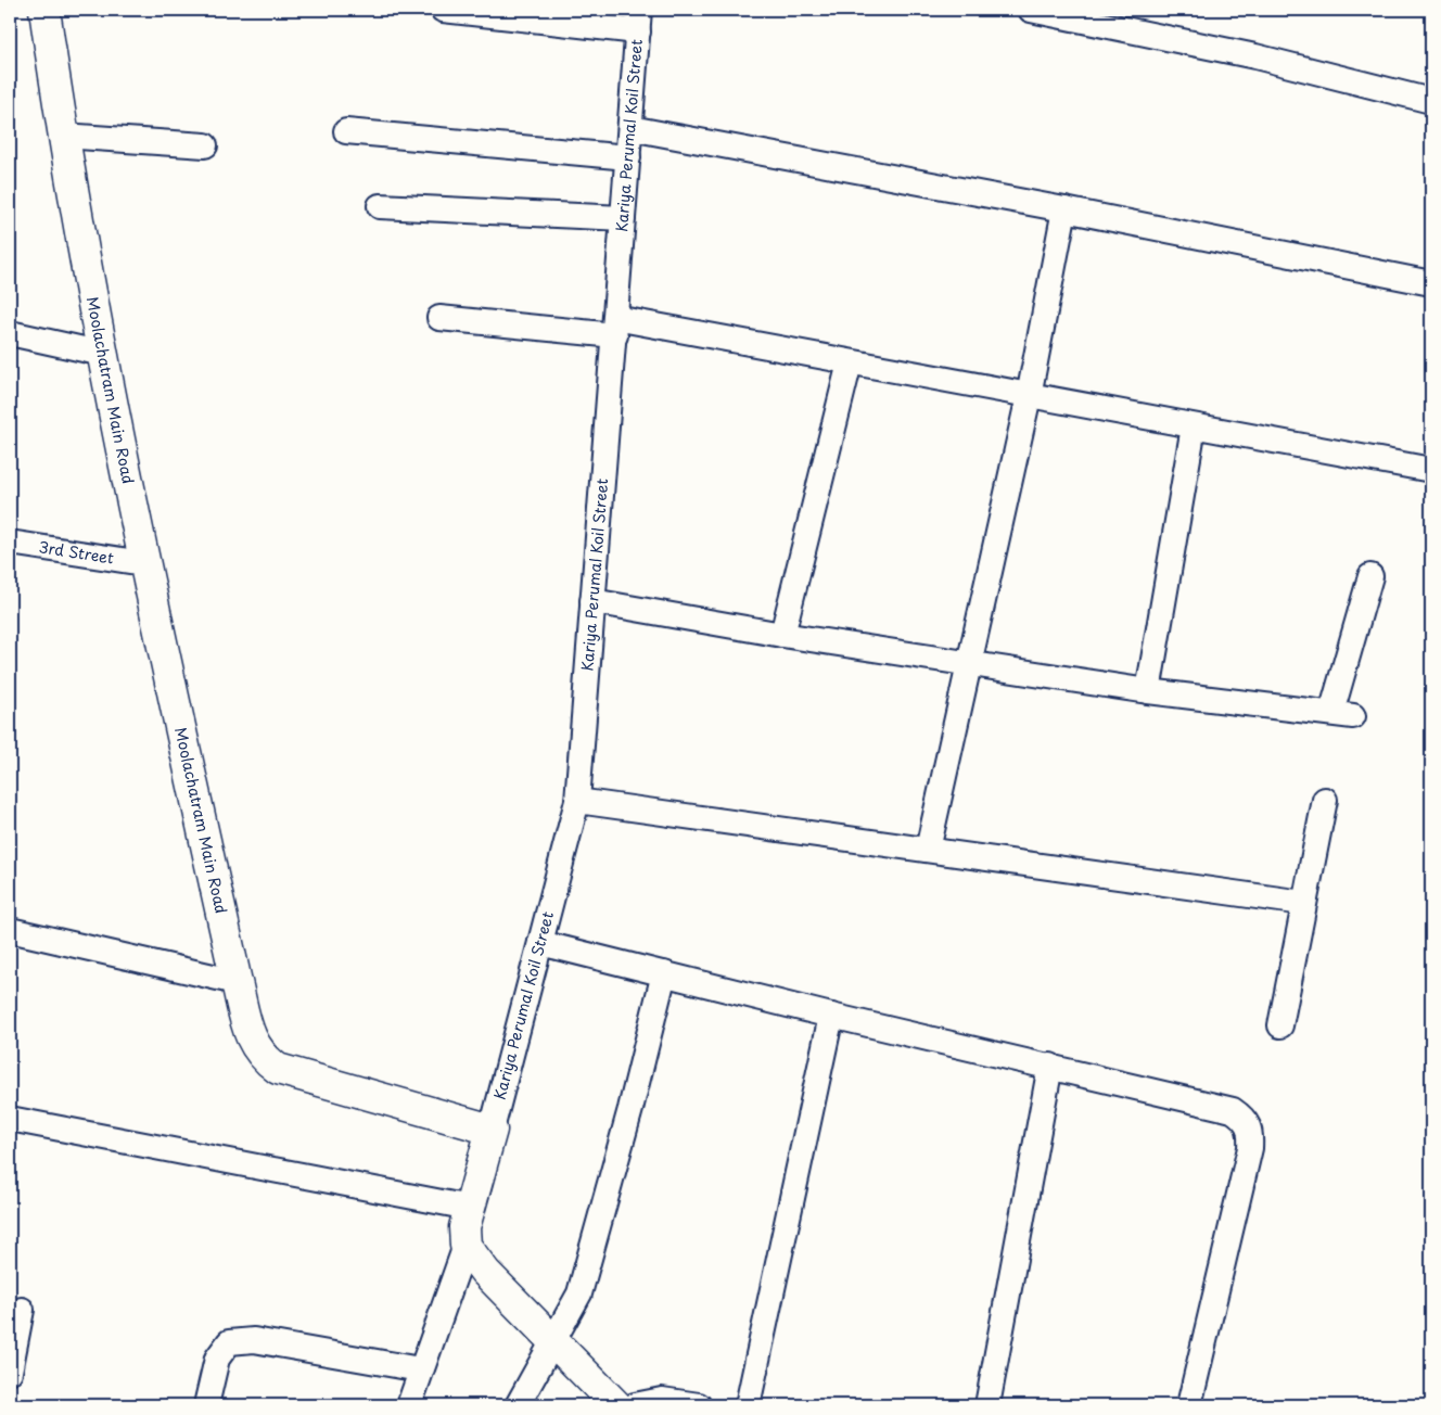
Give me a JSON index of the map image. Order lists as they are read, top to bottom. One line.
{"streets":{"street":["Kariya Perumal Koil Street","Moolachatram Main Road","3rd Street"]},"crossings":[["Kariya Perumal Koil Street","Moolachatram Main Road"],["Moolachatram Main Road","3rd Street"]]}
